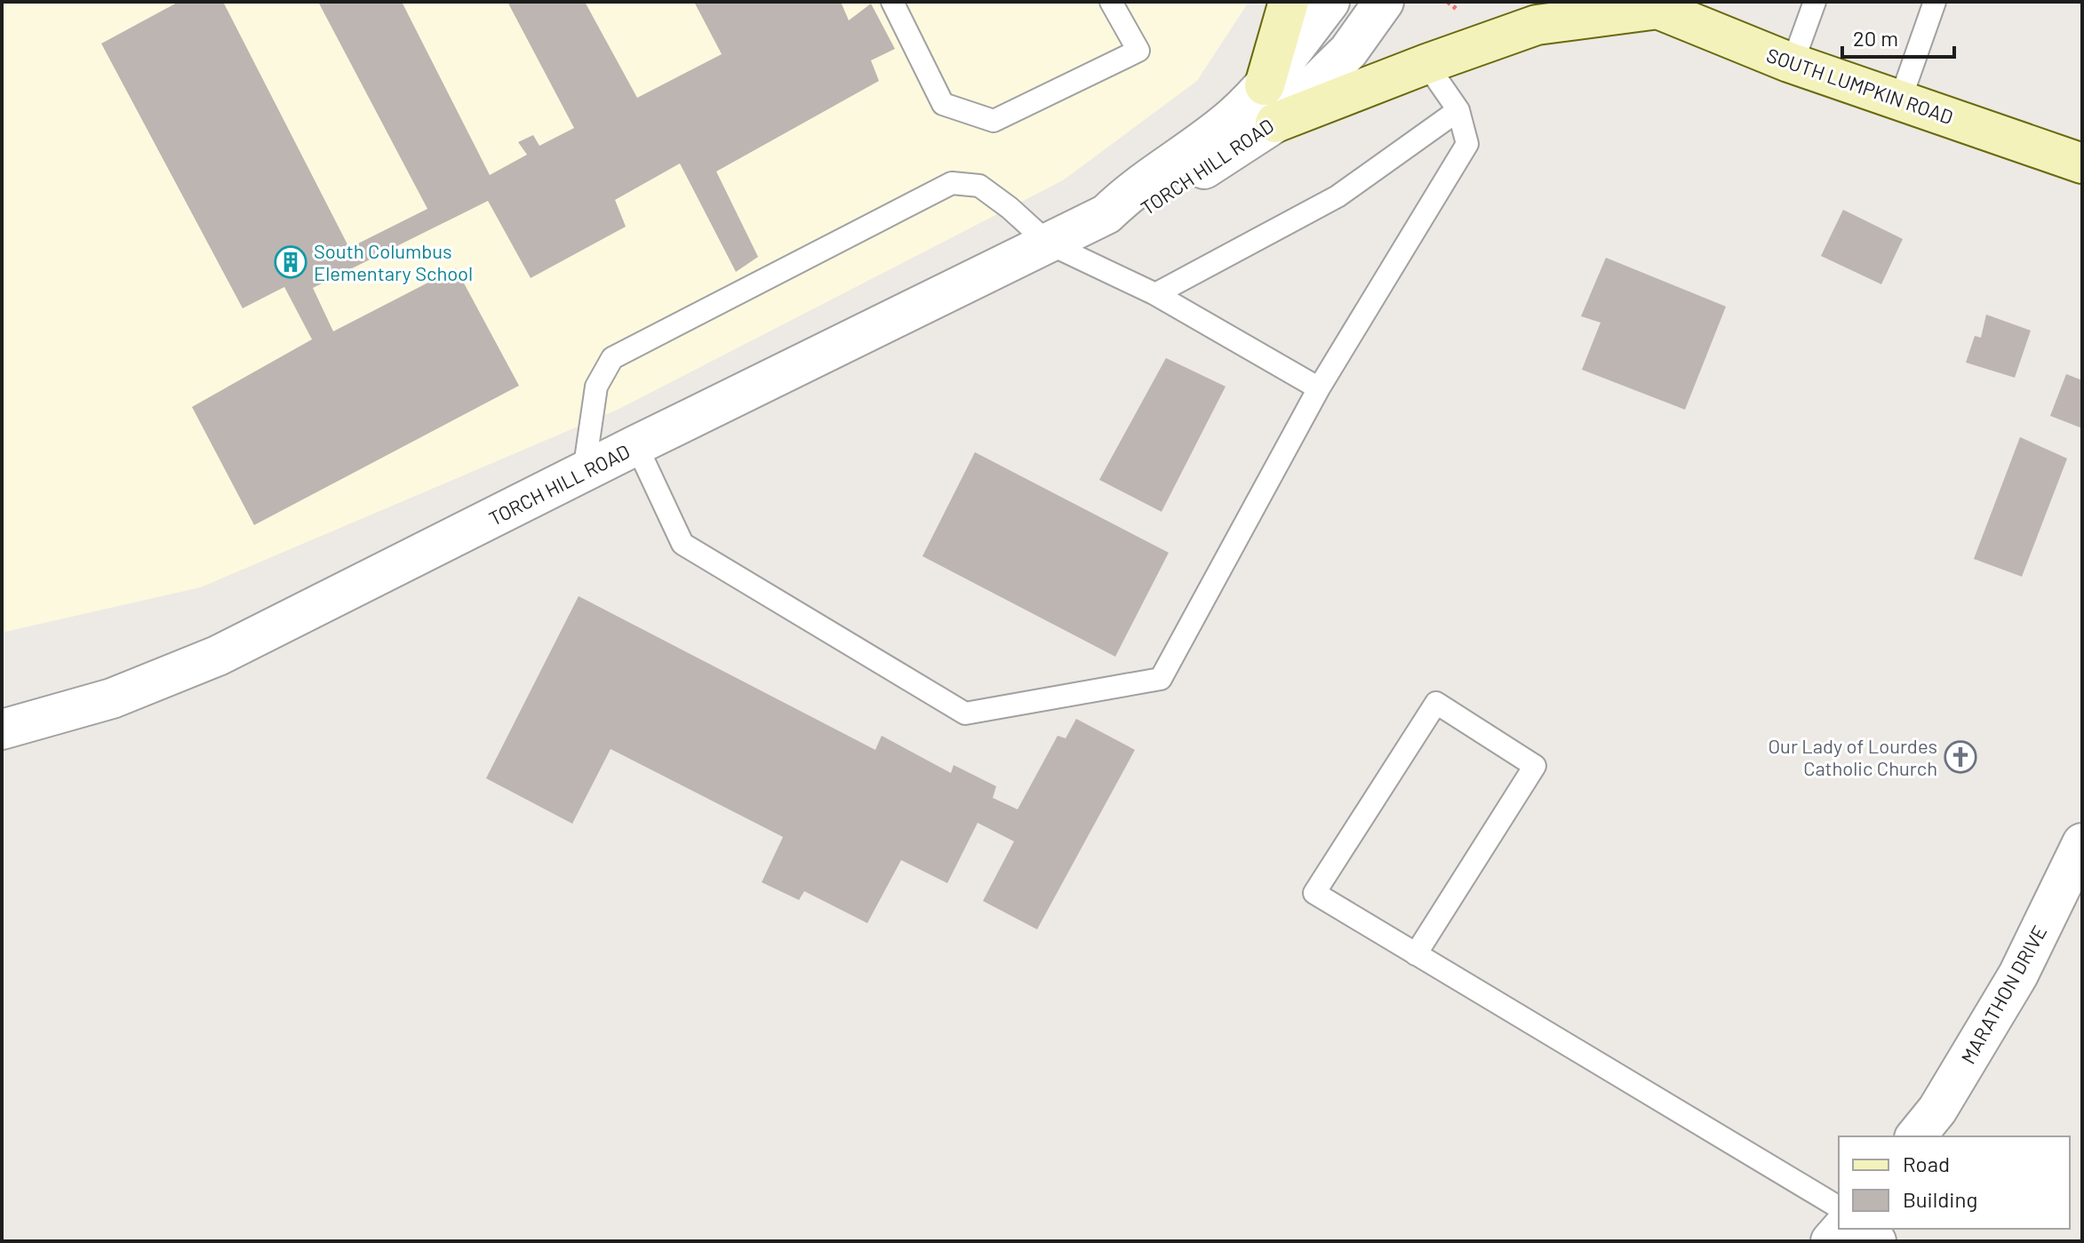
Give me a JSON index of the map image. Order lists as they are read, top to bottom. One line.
{"streets":{"main road":["SOUTH LUMPKIN ROAD"],"street":["TORCH HILL ROAD","MARATHON DRIVE"]},"places":{"building":["South Columbus Elementary School"],"church":["Our Lady of Lourdes Catholic Church"]},"legend":["Road","Building"],"scale_bar":"20 m"}
